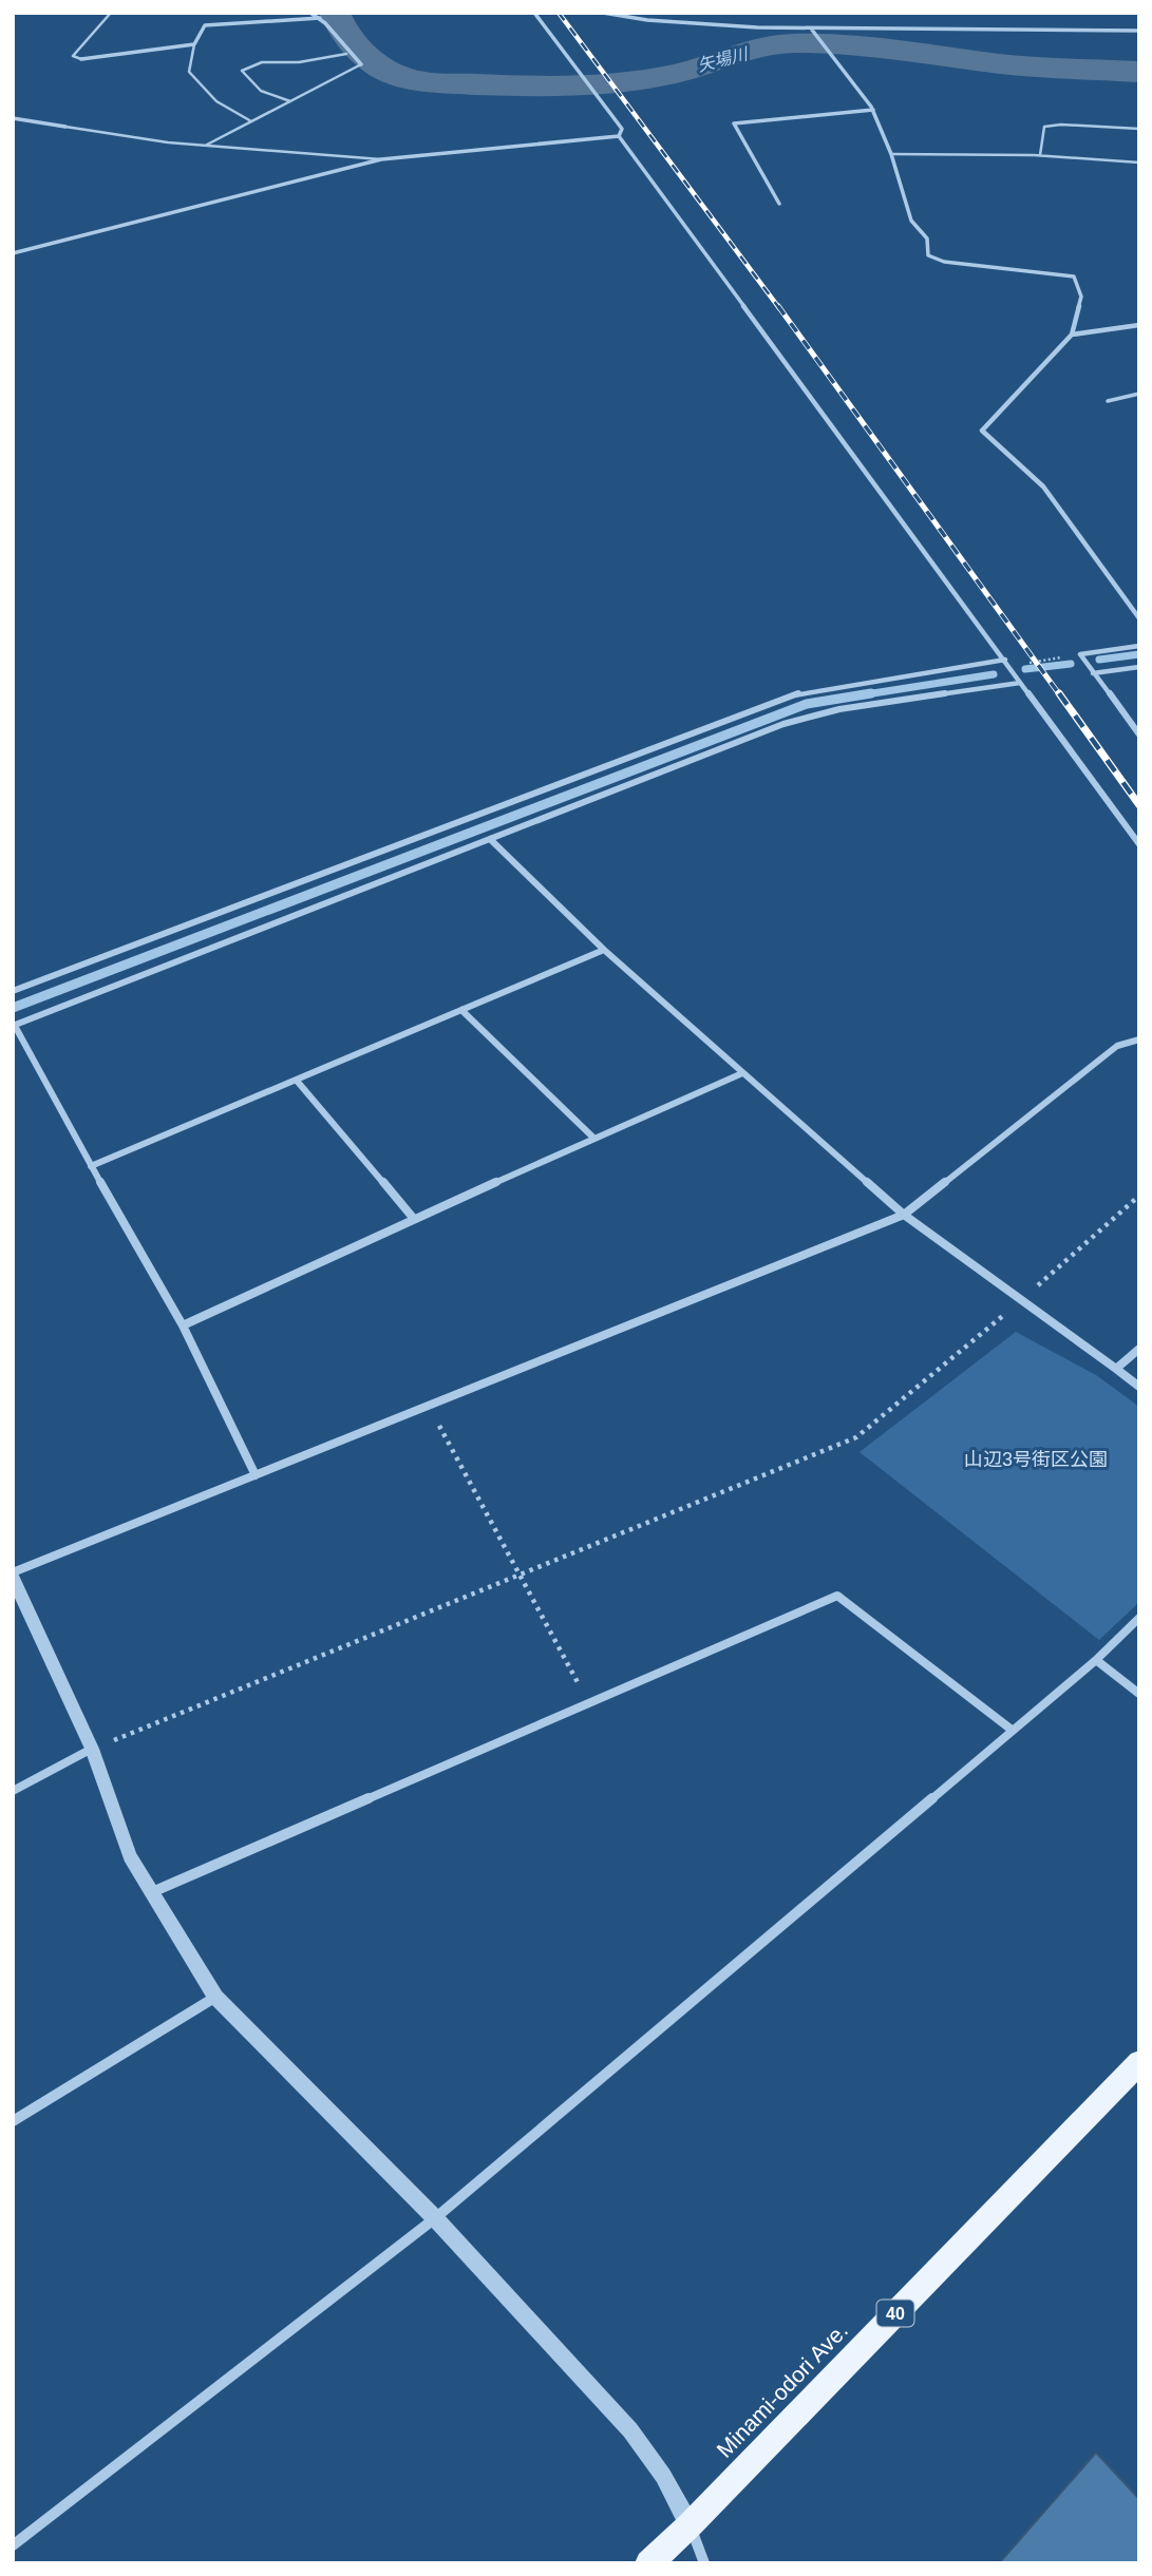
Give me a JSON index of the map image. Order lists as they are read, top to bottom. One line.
{"streets":{"main road":["40","Minami-odori Ave."]},"water":["矢場川"],"parks":["山辺3号街区公園"]}
